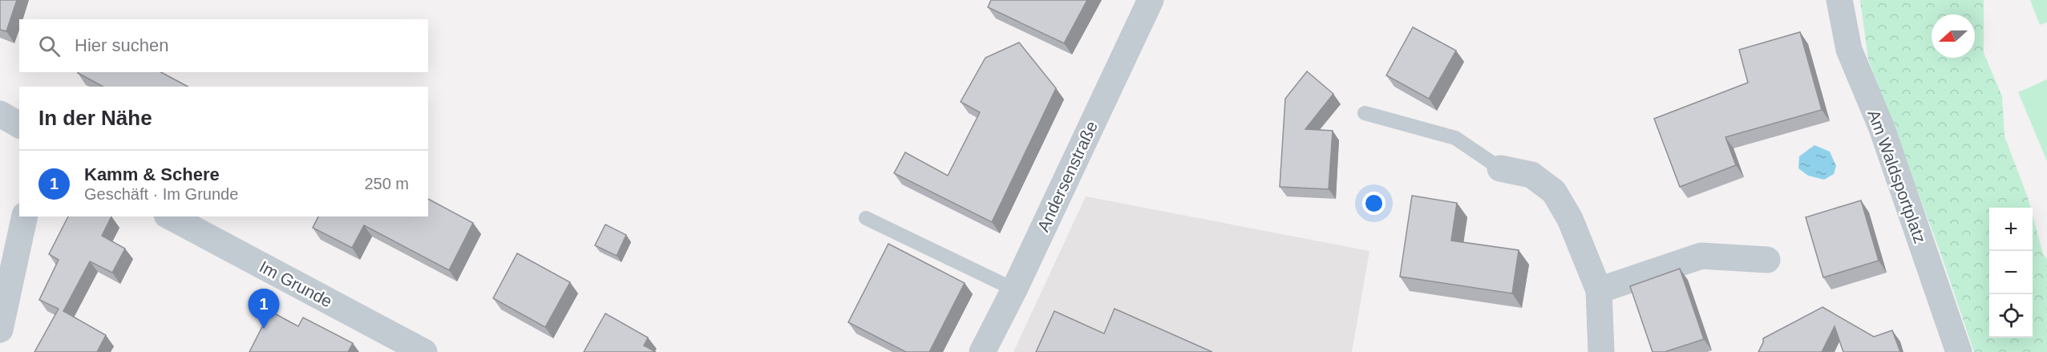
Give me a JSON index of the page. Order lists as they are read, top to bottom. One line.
{"streets":{"street":["Andersenstraße","Am Waldsportplatz","Im Grunde"]},"north":"left","page":{"search":"Hier suchen","heading":"In der Nähe","list":[{"mark":"1","name":"Kamm & Schere","note":"Geschäft · Im Grunde","value":"250 m"}],"map_buttons":["+","−"],"pins":"1"}}
